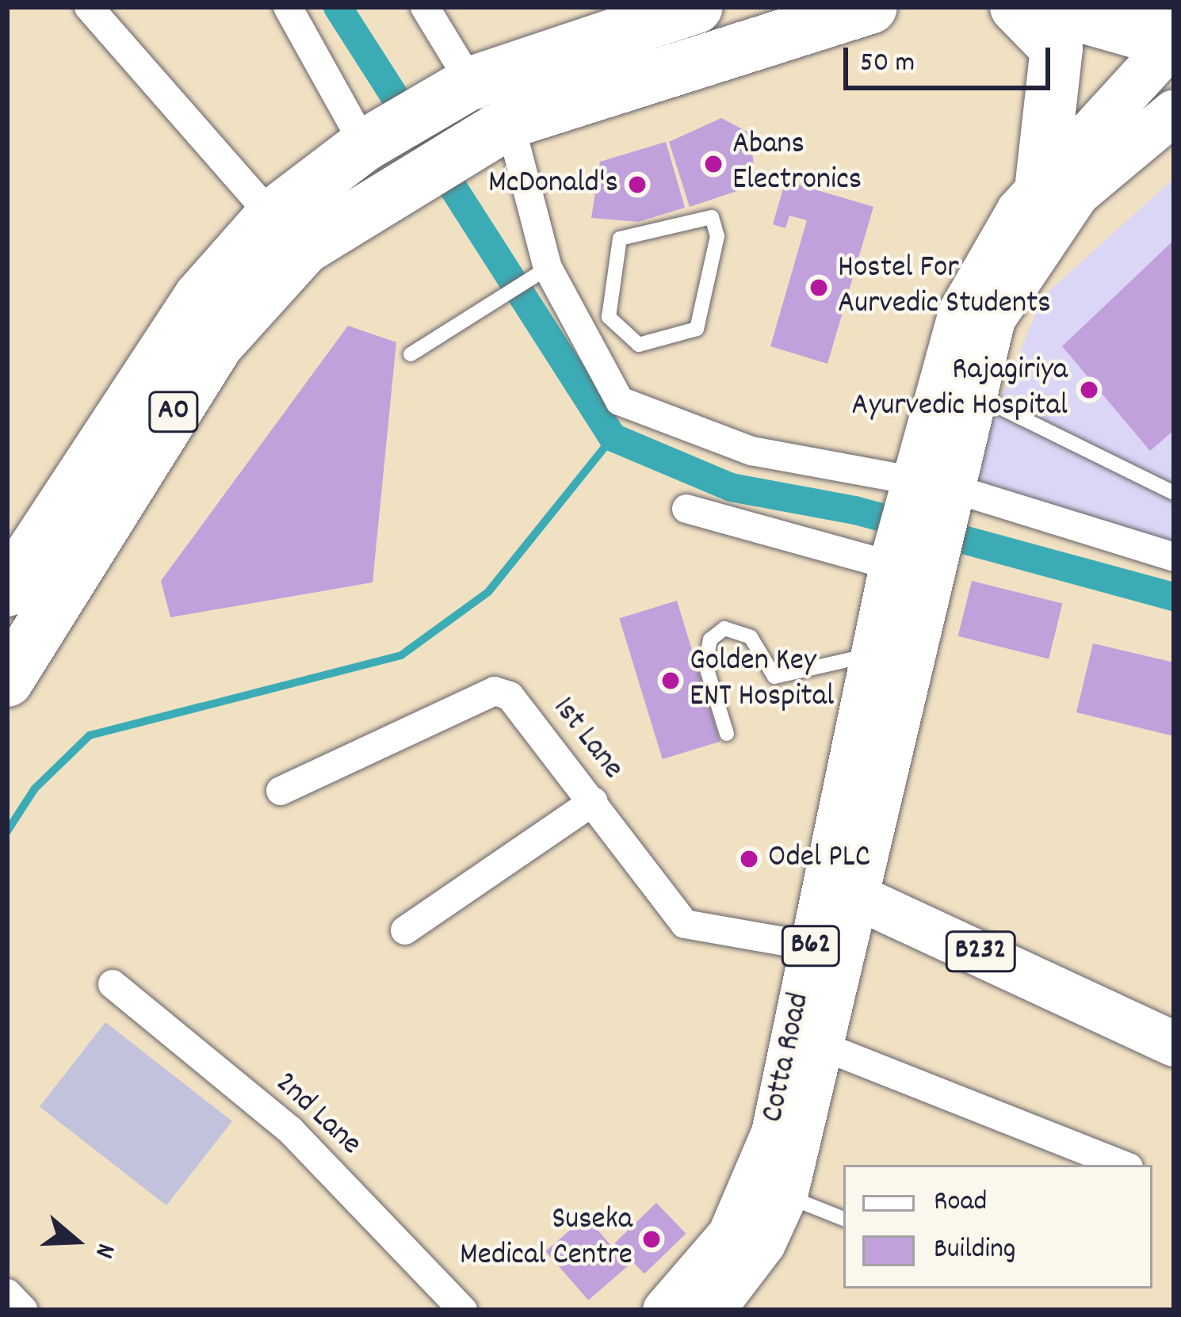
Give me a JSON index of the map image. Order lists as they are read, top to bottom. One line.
{"streets":{"highway":["A0"],"main road":["B62","B232","Cotta Road"],"street":["1st Lane","2nd Lane"]},"crossings":[["1st Lane","Cotta Road"],["B232","Cotta Road"]],"places":["Abans Electronics","McDonald's","Hostel For Aurvedic Students","Rajagiriya Ayurvedic Hospital","Golden Key ENT Hospital","Odel PLC","Suseka Medical Centre"],"legend":["Road","Building"],"scale_bar":"50 m","north":"right"}
